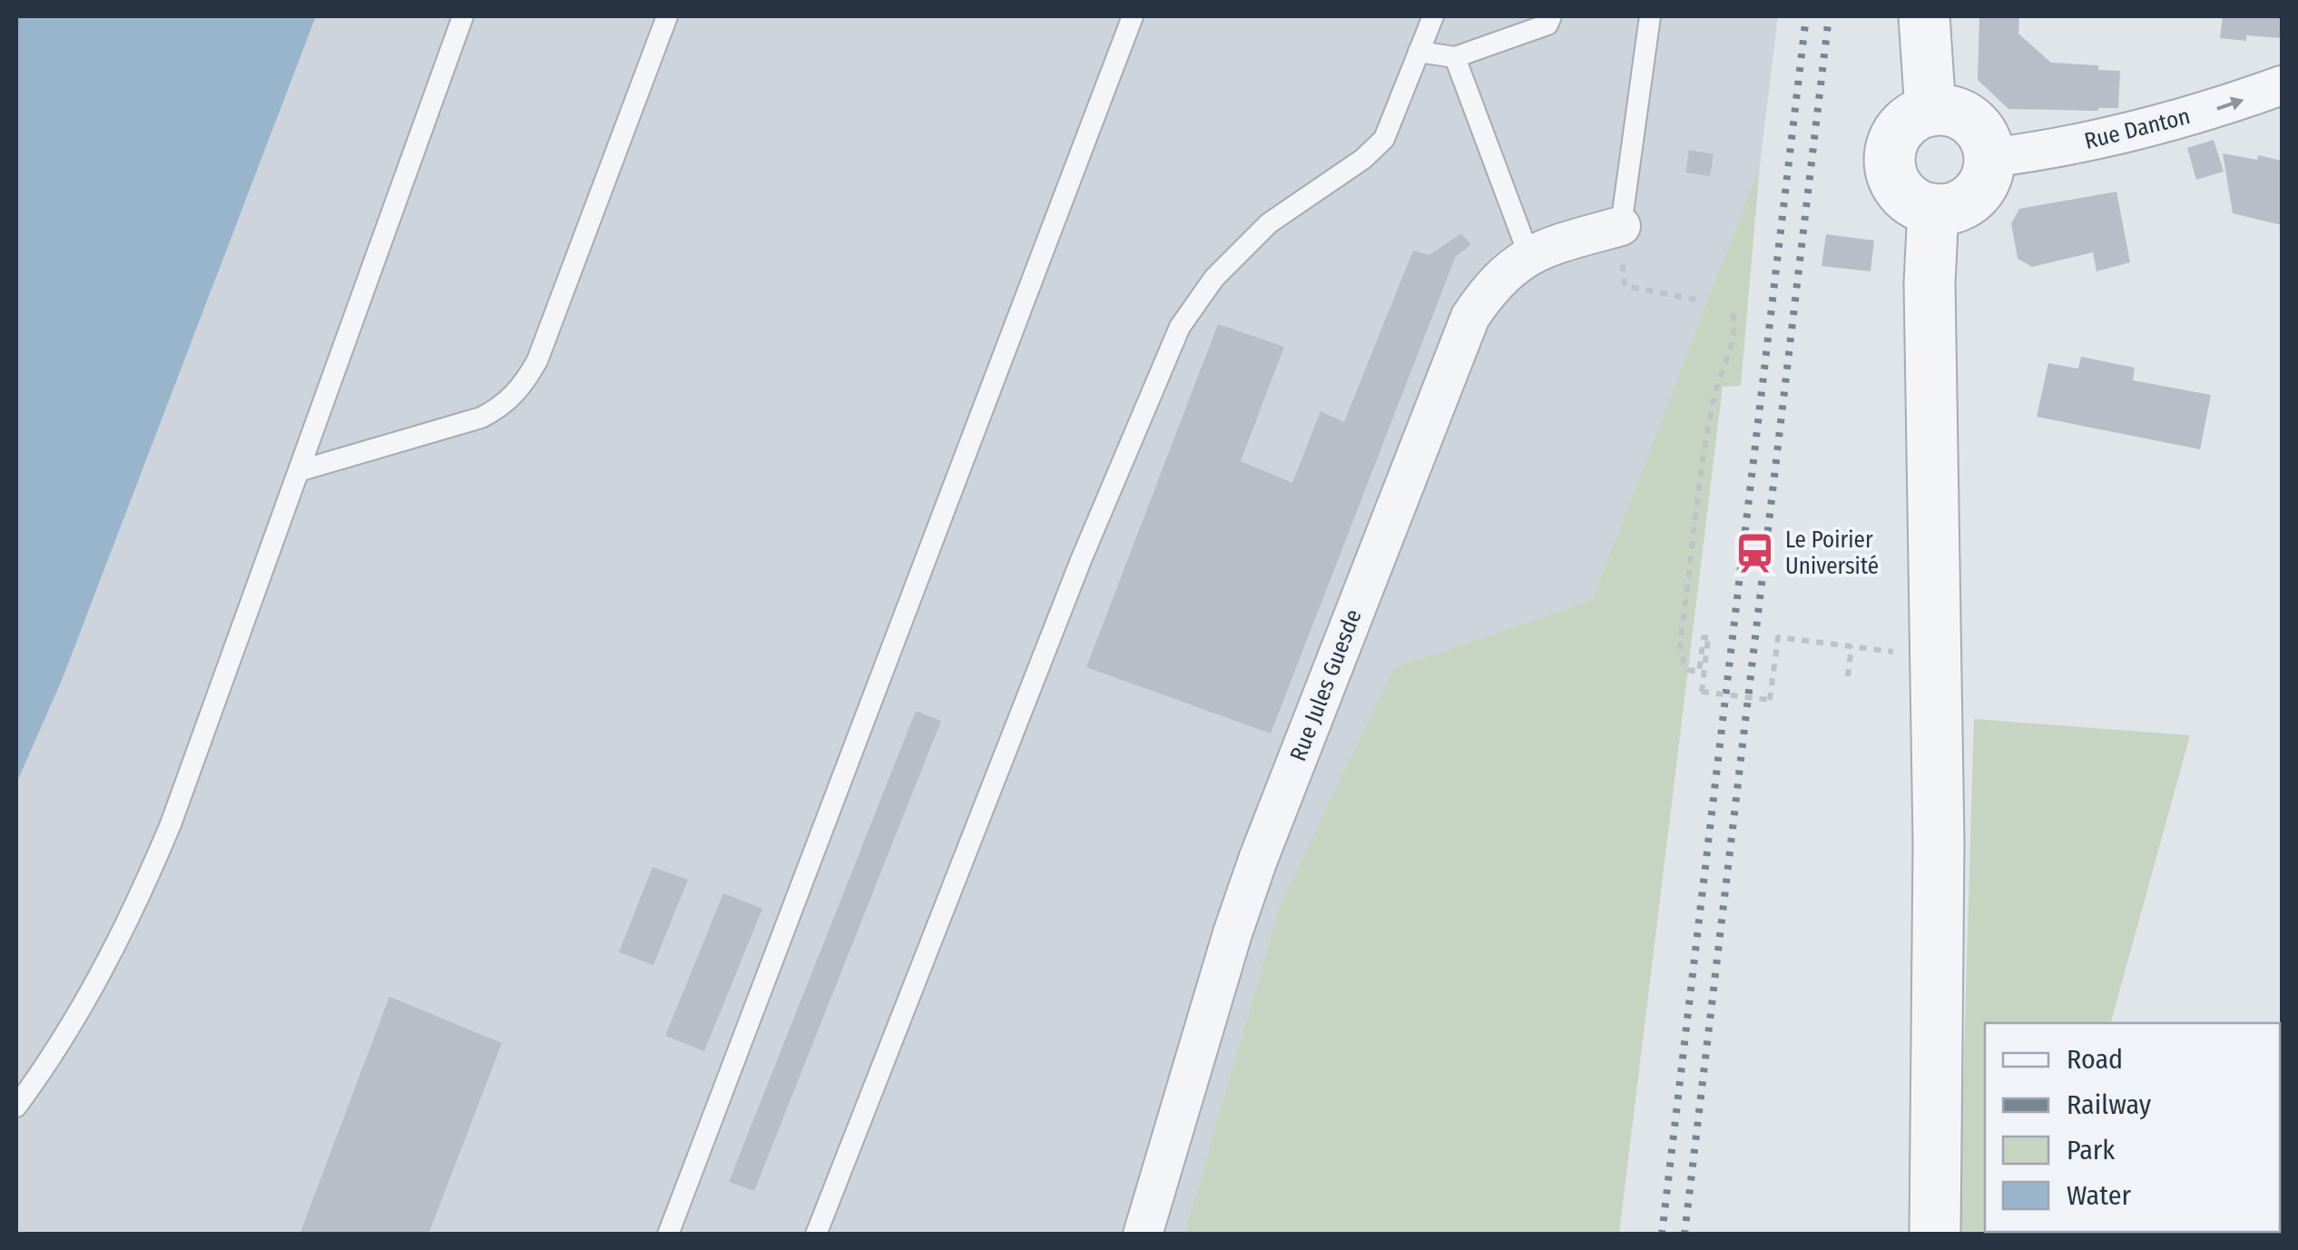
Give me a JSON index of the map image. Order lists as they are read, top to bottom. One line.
{"streets":{"street":["Rue Danton","Rue Jules Guesde"]},"one_way":["Rue Danton"],"places":{"station":["Le Poirier Université"]},"legend":["Road","Railway","Park","Water"]}
